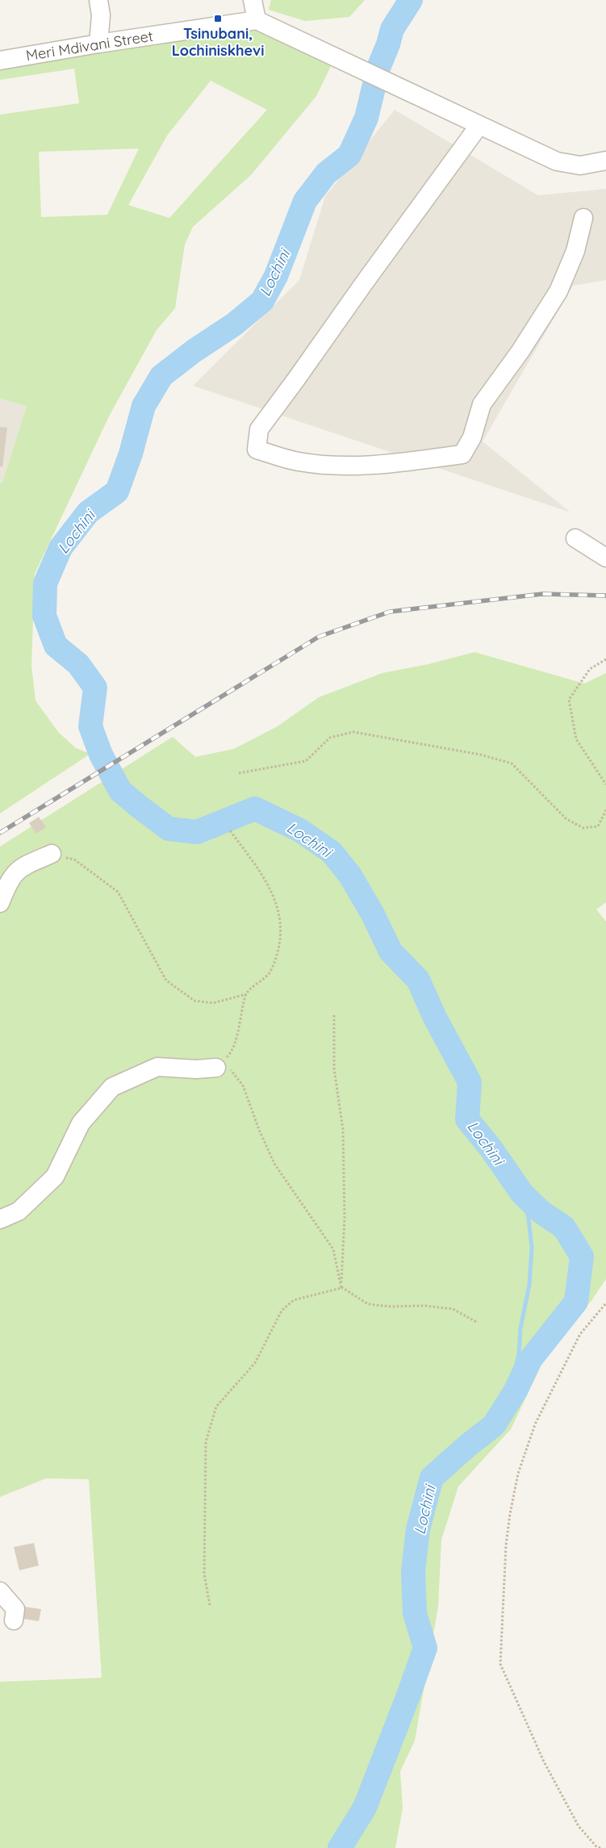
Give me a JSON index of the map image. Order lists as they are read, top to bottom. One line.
{"streets":{"street":["Meri Mdivani Street"]},"water":["Lochini"],"places":{"transit":["Tsinubani, Lochiniskhevi"]}}
